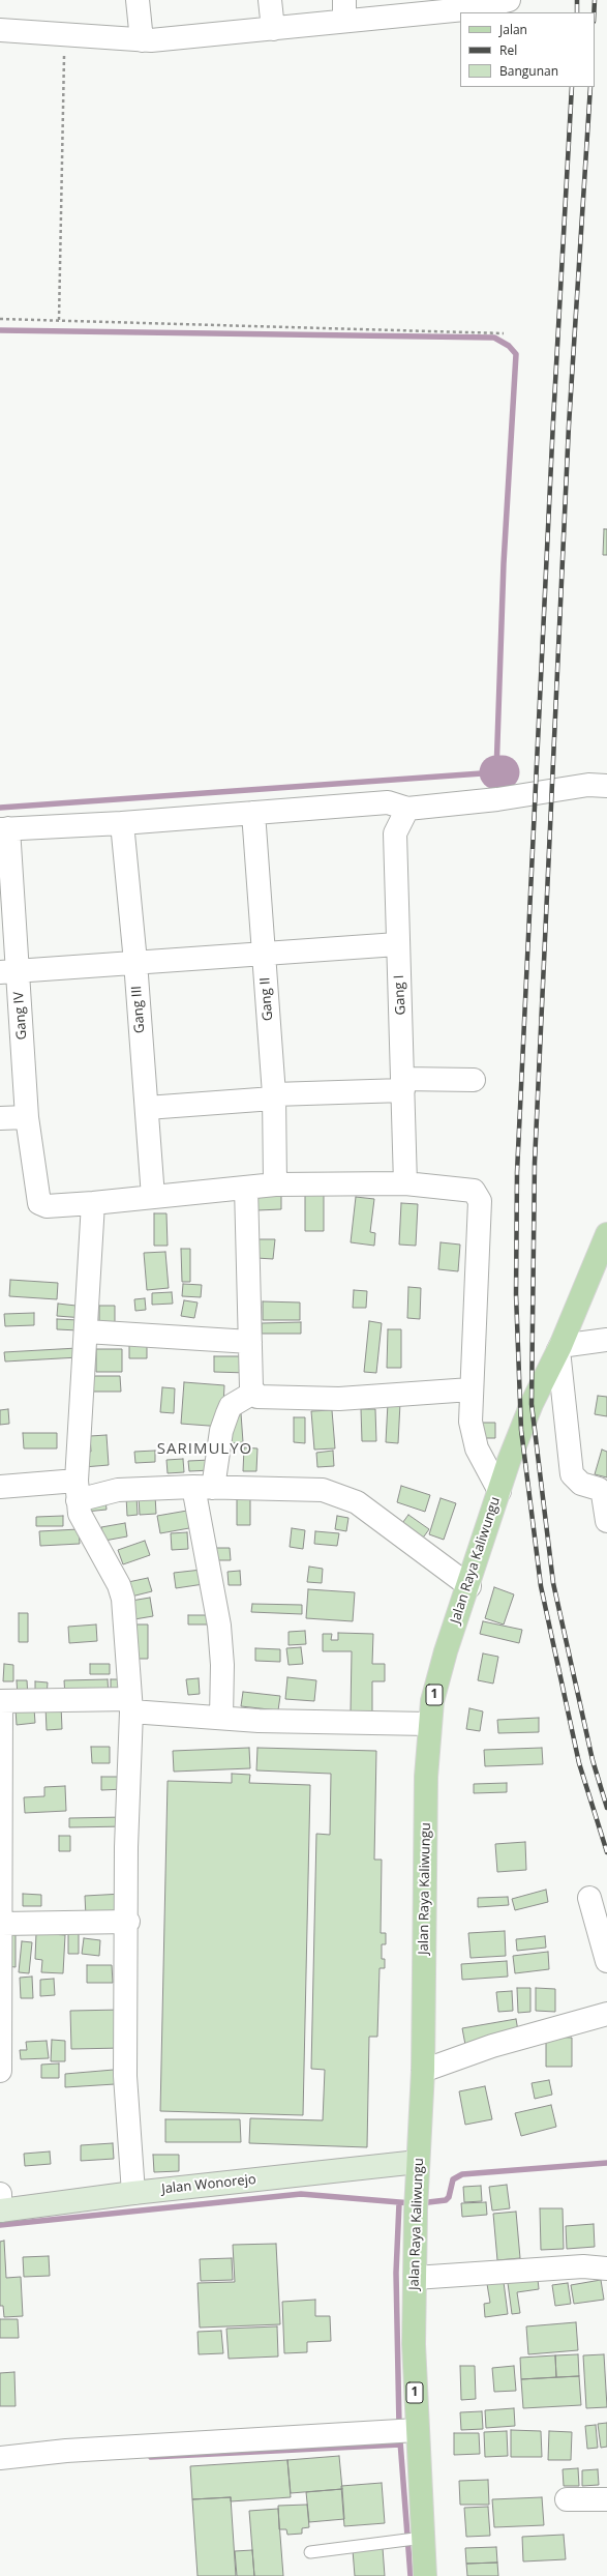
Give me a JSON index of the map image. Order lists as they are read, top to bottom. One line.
{"streets":{"main road":["Jalan Raya Kaliwungu","1"],"street":["Gang I","Gang II","Gang III","Gang IV","Jalan Wonorejo"]},"crossings":[["Jalan Raya Kaliwungu","Jalan Wonorejo"]],"districts":["SARIMULYO"],"legend":["Jalan","Rel","Bangunan"]}
